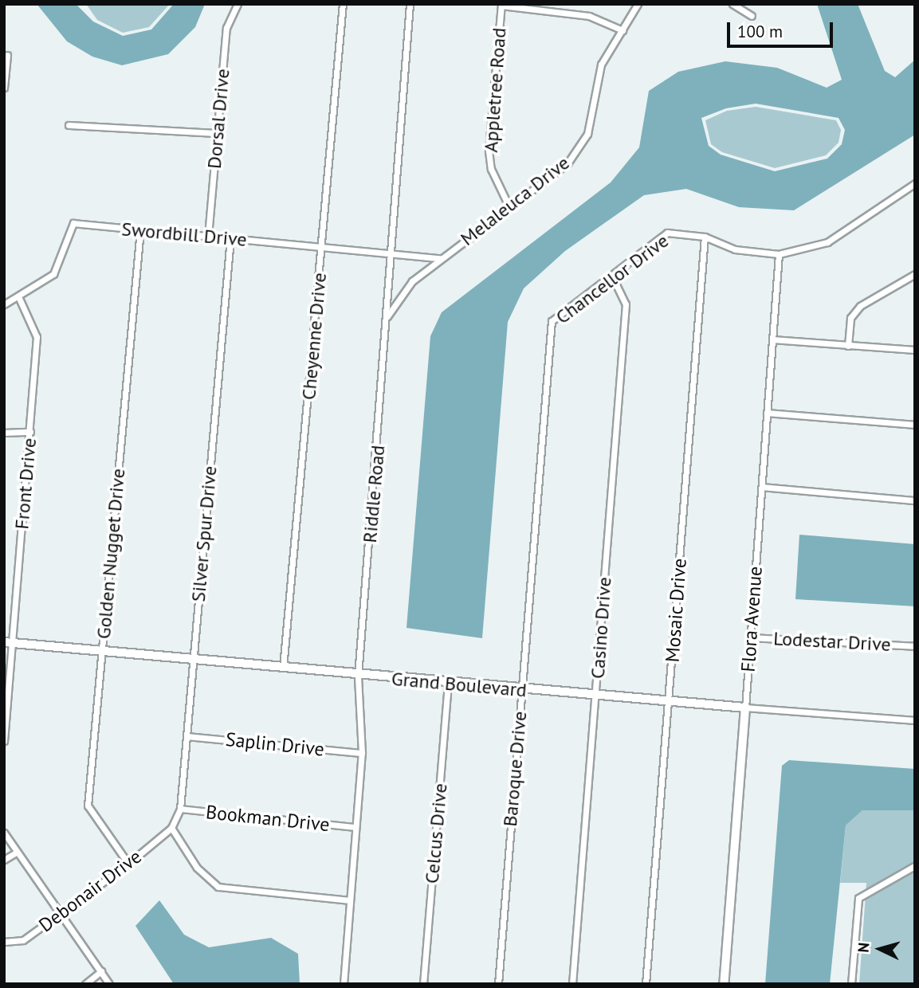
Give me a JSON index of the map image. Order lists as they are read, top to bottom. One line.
{"streets":{"street":["Appletree Road","Dorsal Drive","Melaleuca Drive","Swordbill Drive","Chancellor Drive","Cheyenne Drive","Front Drive","Riddle Road","Silver Spur Drive","Golden Nugget Drive","Mosaic Drive","Flora Avenue","Casino Drive","Lodestar Drive","Grand Boulevard","Saplin Drive","Baroque Drive","Bookman Drive","Celcus Drive","Debonair Drive"]},"crossings":[["Appletree Road","Melaleuca Drive"],["Dorsal Drive","Swordbill Drive"],["Melaleuca Drive","Swordbill Drive"],["Melaleuca Drive","Riddle Road"],["Swordbill Drive","Cheyenne Drive"],["Swordbill Drive","Front Drive"],["Swordbill Drive","Riddle Road"],["Swordbill Drive","Silver Spur Drive"],["Swordbill Drive","Golden Nugget Drive"],["Chancellor Drive","Mosaic Drive"],["Chancellor Drive","Flora Avenue"],["Chancellor Drive","Casino Drive"],["Chancellor Drive","Baroque Drive"],["Cheyenne Drive","Grand Boulevard"],["Front Drive","Grand Boulevard"],["Riddle Road","Grand Boulevard"],["Riddle Road","Saplin Drive"],["Riddle Road","Bookman Drive"],["Silver Spur Drive","Grand Boulevard"],["Silver Spur Drive","Saplin Drive"],["Silver Spur Drive","Bookman Drive"],["Silver Spur Drive","Debonair Drive"],["Golden Nugget Drive","Grand Boulevard"],["Golden Nugget Drive","Debonair Drive"],["Mosaic Drive","Grand Boulevard"],["Flora Avenue","Lodestar Drive"],["Flora Avenue","Grand Boulevard"],["Casino Drive","Grand Boulevard"],["Grand Boulevard","Baroque Drive"],["Grand Boulevard","Celcus Drive"]],"scale_bar":"100 m","north":"left"}
